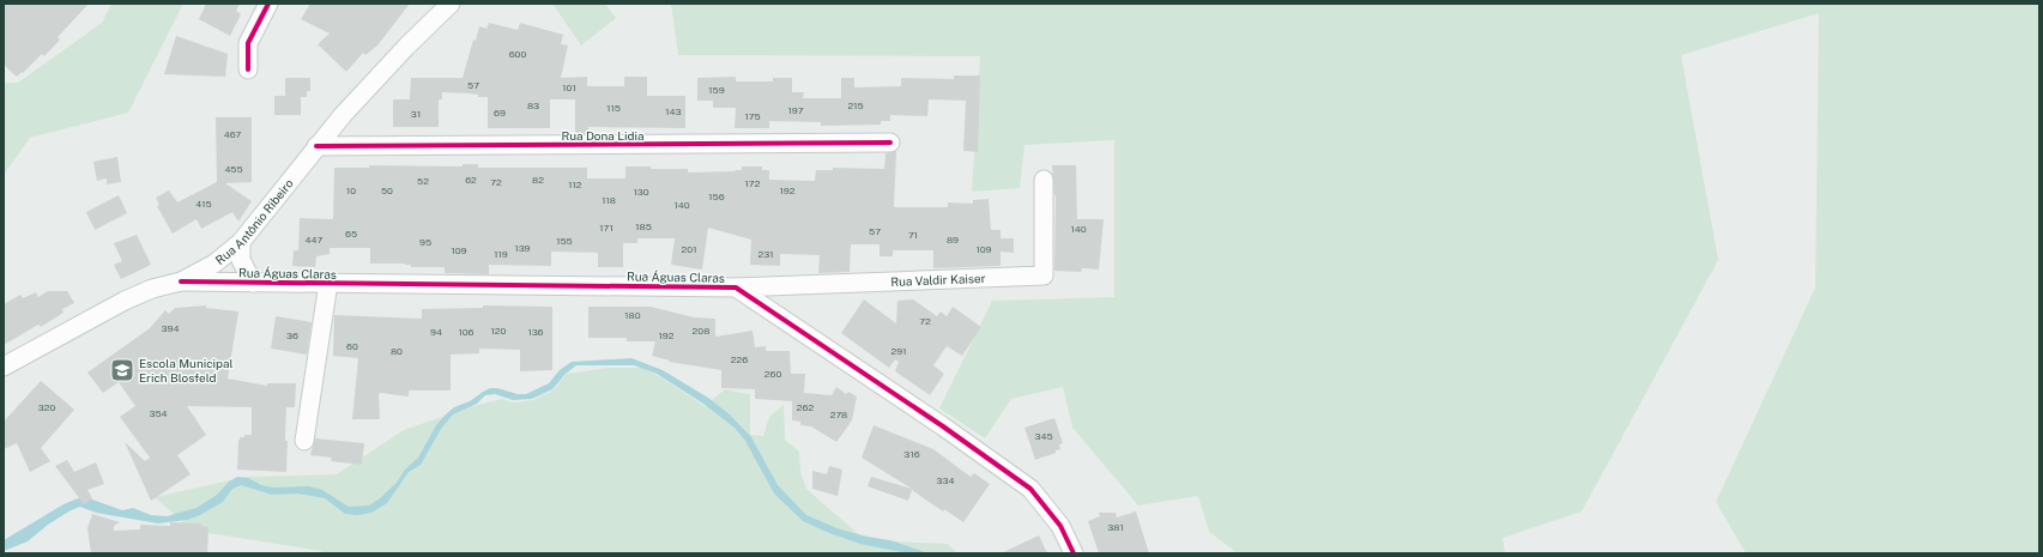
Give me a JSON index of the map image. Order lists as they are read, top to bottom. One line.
{"streets":{"street":["Rua Dona Lidia","Rua Antônio Ribeiro","Rua Águas Claras","Rua Valdir Kaiser"]},"crossings":[["Rua Dona Lidia","Rua Antônio Ribeiro"],["Rua Antônio Ribeiro","Rua Águas Claras"],["Rua Águas Claras","Rua Valdir Kaiser"]],"places":{"school or university":["Escola Municipal Erich Blosfeld"]},"house_numbers":["600","57","101","159","83","215","115","197","143","69","31","175","467","455","62","82","52","72","172","112","10","50","192","130","156","118","415","140","185","171","140","57","65","71","447","89","155","95","139","201","109","109","119","231","180","72","394","120","208","94","106","136","36","192","60","80","291","226","260","320","262","354","278","345","316","334","381"]}
